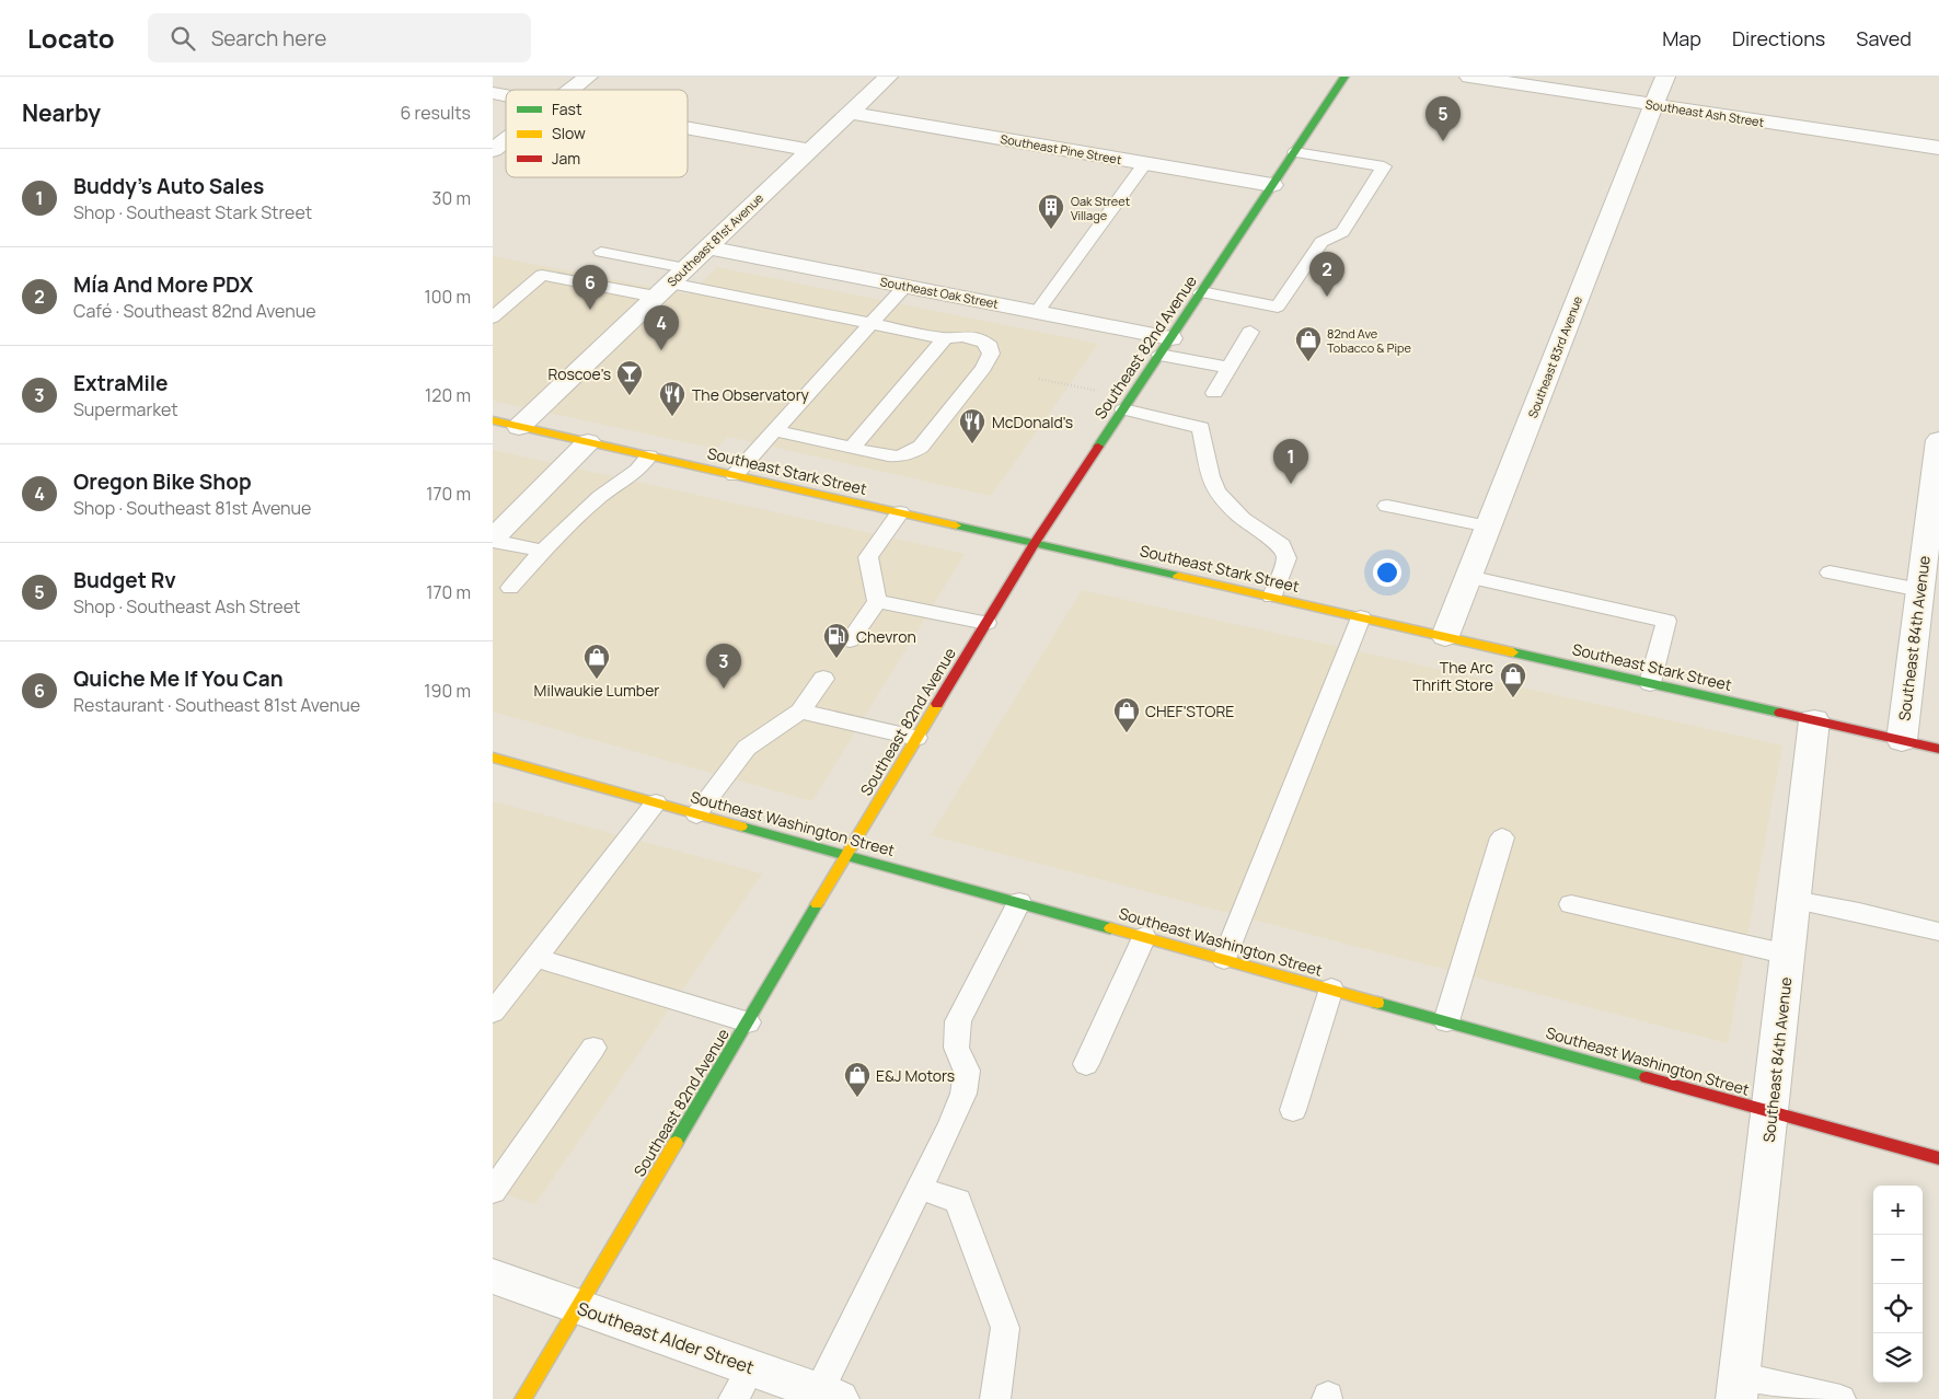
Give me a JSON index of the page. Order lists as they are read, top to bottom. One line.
{"streets":{"main road":["Southeast 82nd Avenue","Southeast Stark Street","Southeast Washington Street"],"street":["Southeast Ash Street","Southeast Pine Street","Southeast 81st Avenue","Southeast Oak Street","Southeast 83rd Avenue","Southeast 84th Avenue","Southeast Alder Street"]},"crossings":[["Southeast Ash Street","Southeast 83rd Avenue"],["Southeast Pine Street","Southeast 81st Avenue"],["Southeast Pine Street","Southeast 82nd Avenue"],["Southeast 81st Avenue","Southeast Oak Street"],["Southeast 81st Avenue","Southeast Stark Street"],["Southeast Oak Street","Southeast 82nd Avenue"],["Southeast 82nd Avenue","Southeast Stark Street"],["Southeast 82nd Avenue","Southeast Washington Street"],["Southeast 82nd Avenue","Southeast Alder Street"],["Southeast 83rd Avenue","Southeast Stark Street"],["Southeast Stark Street","Southeast 84th Avenue"],["Southeast 84th Avenue","Southeast Washington Street"]],"places":{"building":["Oak Street Village"],"shop":["82nd Ave Tobacco & Pipe","Milwaukie Lumber","The Arc Thrift Store","CHEF'STORE","E&J Motors"],"bar":["Roscoe's"],"restaurant":["The Observatory","McDonald's"],"fuel station":["Chevron"]},"legend":["Fast","Slow","Jam"],"page":{"header":"Locato","search":"Search here","nav":["Map","Directions","Saved"],"heading":["Nearby","6 results"],"pins":["5","2","6","4","1","3"],"list":[{"mark":"1","name":"Buddy's Auto Sales","note":"Shop · Southeast Stark Street","value":"30 m"},{"mark":"2","name":"Mía And More PDX","note":"Café · Southeast 82nd Avenue","value":"100 m"},{"mark":"3","name":"ExtraMile","note":"Supermarket","value":"120 m"},{"mark":"4","name":"Oregon Bike Shop","note":"Shop · Southeast 81st Avenue","value":"170 m"},{"mark":"5","name":"Budget Rv","note":"Shop · Southeast Ash Street","value":"170 m"},{"mark":"6","name":"Quiche Me If You Can","note":"Restaurant · Southeast 81st Avenue","value":"190 m"}],"map_buttons":["+","−"]}}
